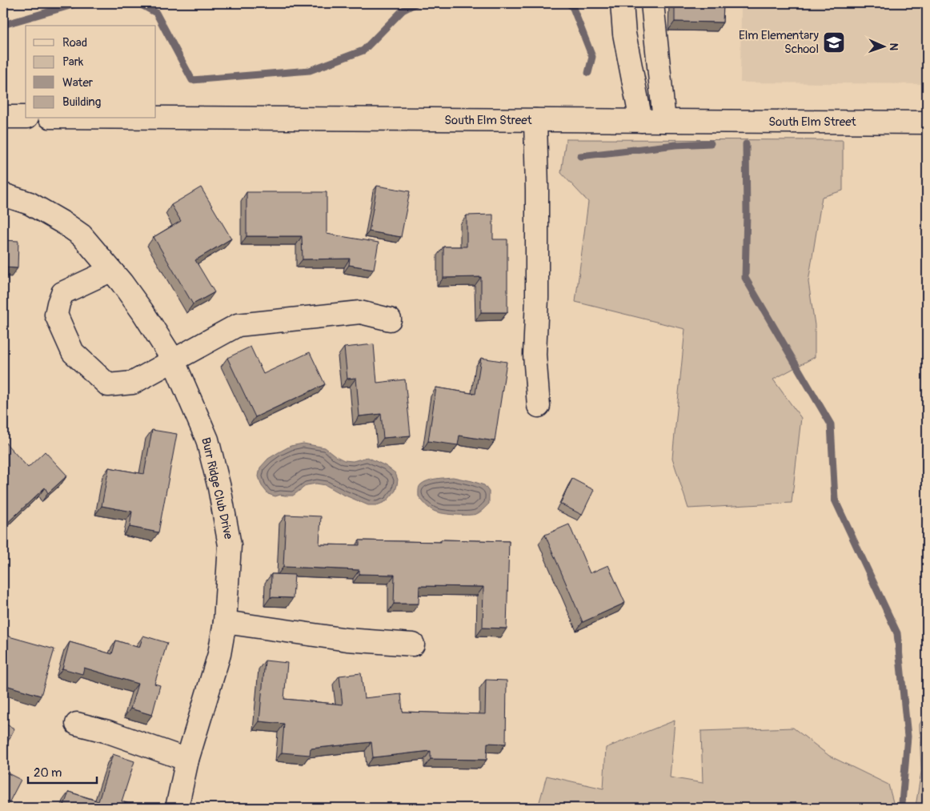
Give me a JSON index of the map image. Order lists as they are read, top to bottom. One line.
{"streets":{"street":["South Elm Street","Burr Ridge Club Drive"]},"places":{"school or university":["Elm Elementary School"]},"legend":["Road","Park","Water","Building"],"scale_bar":"20 m","north":"right"}
